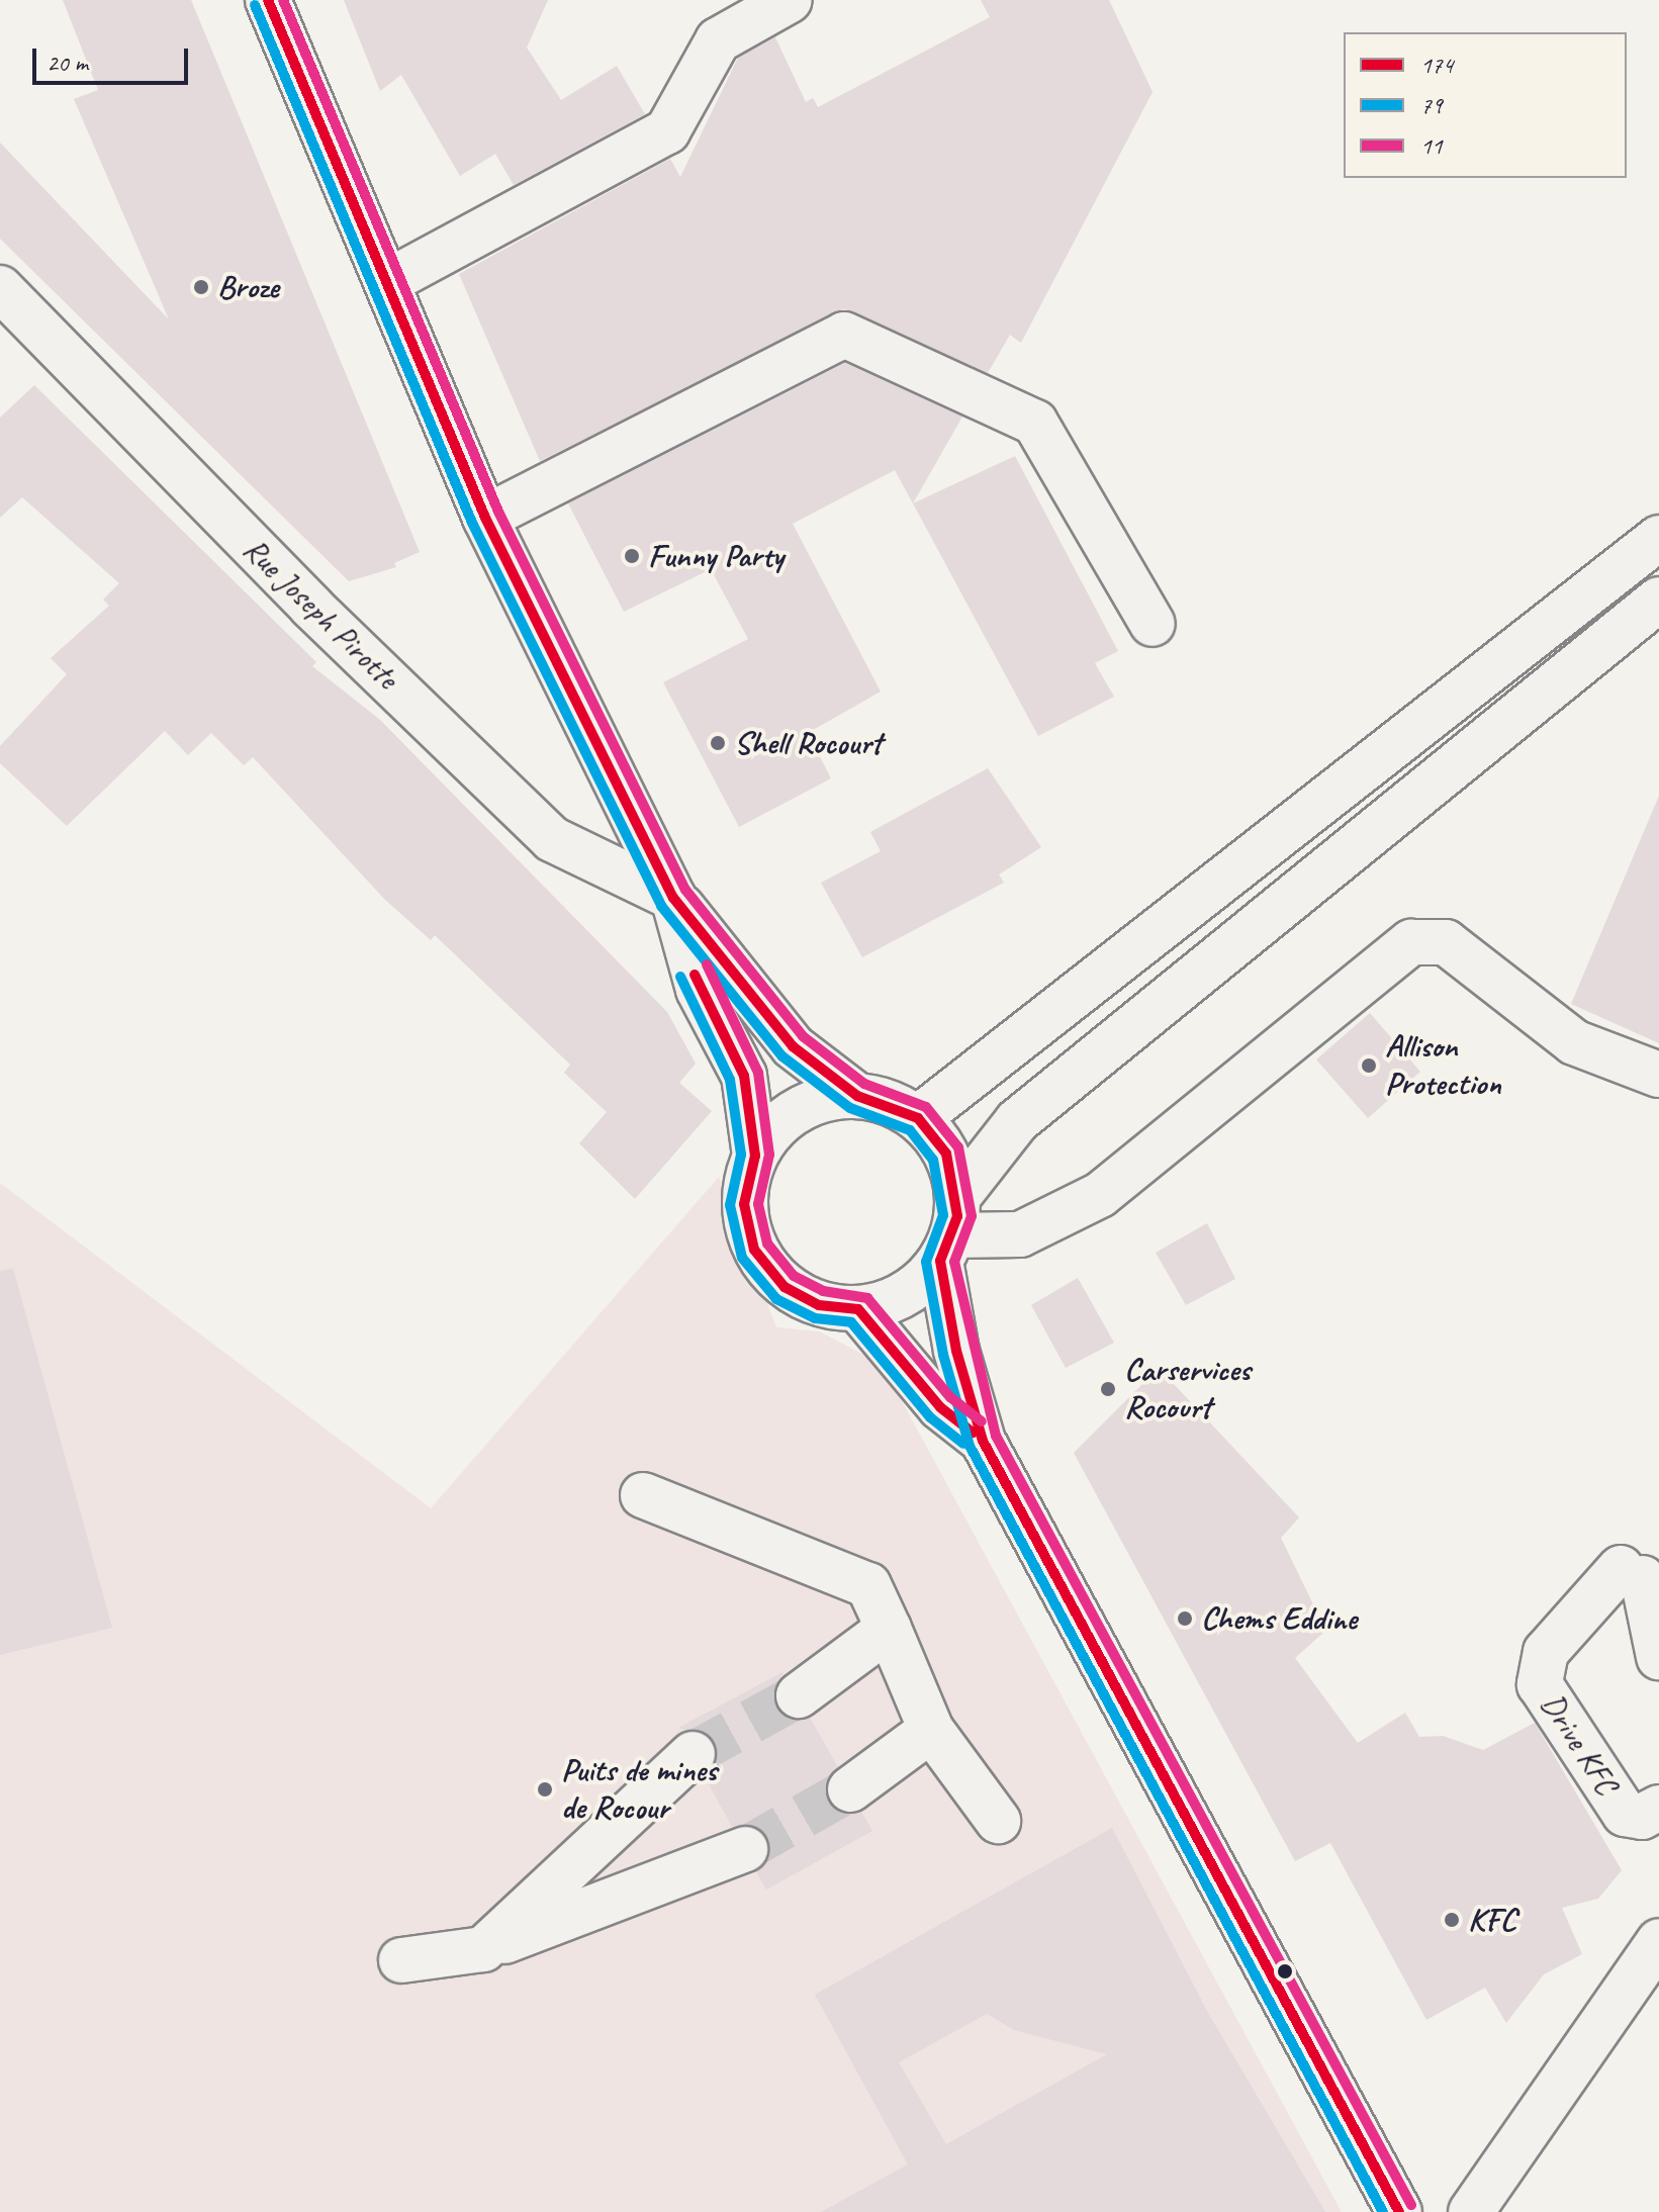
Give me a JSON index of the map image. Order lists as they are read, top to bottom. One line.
{"streets":{"main road":["Rue Joseph Pirotte","Drive KFC"]},"places":["Broze","Funny Party","Shell Rocourt","Allison Protection","Carservices Rocourt","Chems Eddine","Puits de mines de Rocour","KFC"],"lines":["transit line 174","transit line 11","transit line 79"],"legend":["174","79","11"],"scale_bar":"20 m"}
